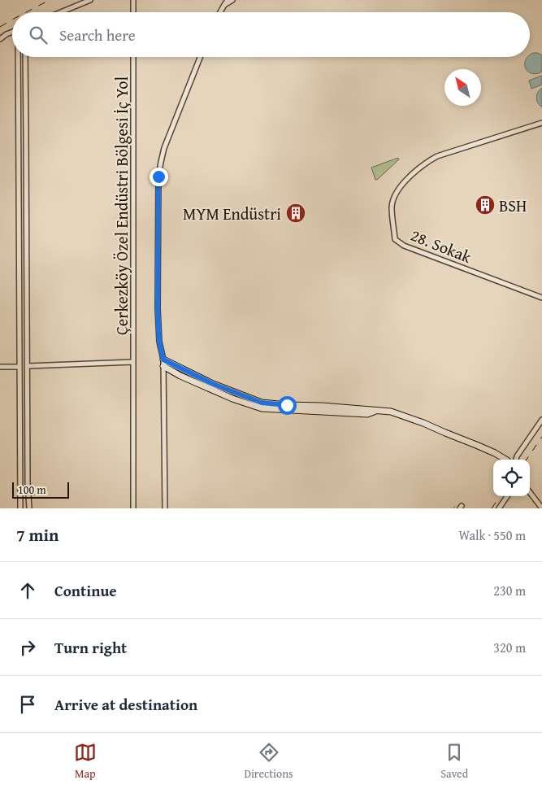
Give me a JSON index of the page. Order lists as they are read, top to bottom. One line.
{"streets":{"street":["Çerkezköy Özel Endüstri Bölgesi İç Yol","28. Sokak"]},"places":{"building":["BSH","MYM Endüstri"]},"scale_bar":"100 m","north":"top left","page":{"search":"Search here","scale":"100 m","heading":["7 min","Walk · 550 m"],"list":[["Continue","230 m"],["Turn right","320 m"],"Arrive at destination"],"nav":["Map","Directions","Saved"]}}
